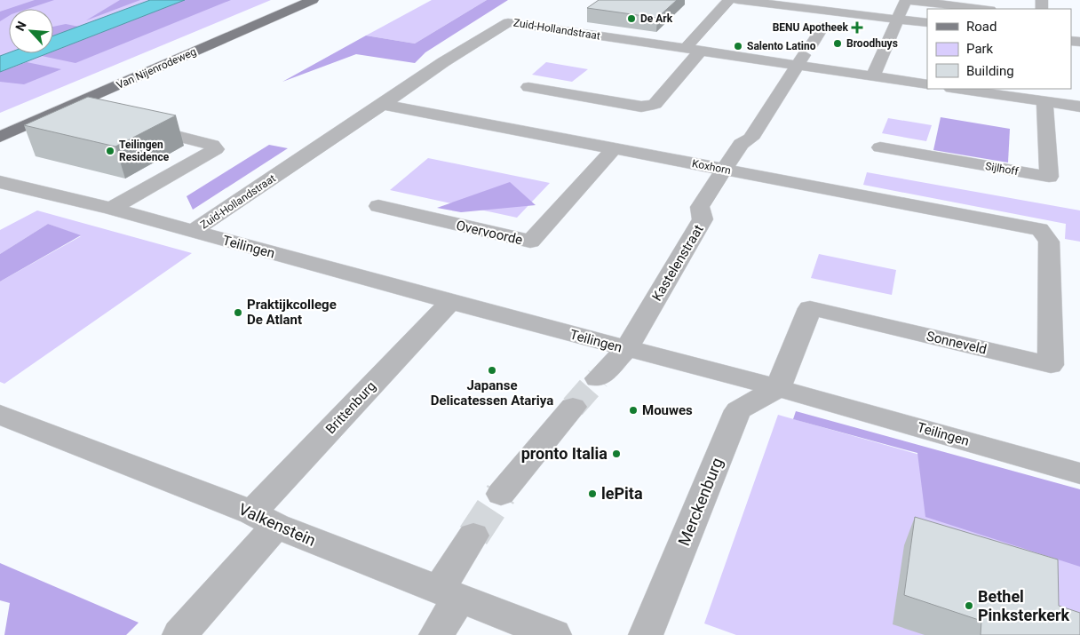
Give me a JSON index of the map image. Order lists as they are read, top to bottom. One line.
{"streets":{"main road":["Van Nijenrodeweg"],"street":["Zuid-Hollandstraat","Koxhorn","Sijlhoff","Overvoorde","Teilingen","Kastelenstraat","Sonneveld","Brittenburg","Merckenburg","Valkenstein"]},"crossings":[["Zuid-Hollandstraat","Koxhorn"],["Zuid-Hollandstraat","Teilingen"],["Zuid-Hollandstraat","Kastelenstraat"],["Koxhorn","Overvoorde"],["Koxhorn","Kastelenstraat"],["Koxhorn","Sonneveld"],["Teilingen","Kastelenstraat"],["Teilingen","Sonneveld"],["Teilingen","Brittenburg"],["Teilingen","Merckenburg"],["Sonneveld","Merckenburg"],["Brittenburg","Valkenstein"]],"places":{"other":["De Ark","Broodhuys","Salento Latino","Teilingen Residence","Praktijkcollege De Atlant","Japanse Delicatessen Atariya","Mouwes","pronto Italia","lePita","Bethel Pinksterkerk"],"health":["BENU Apotheek"]},"legend":["Road","Park","Building"],"north":"top left"}
